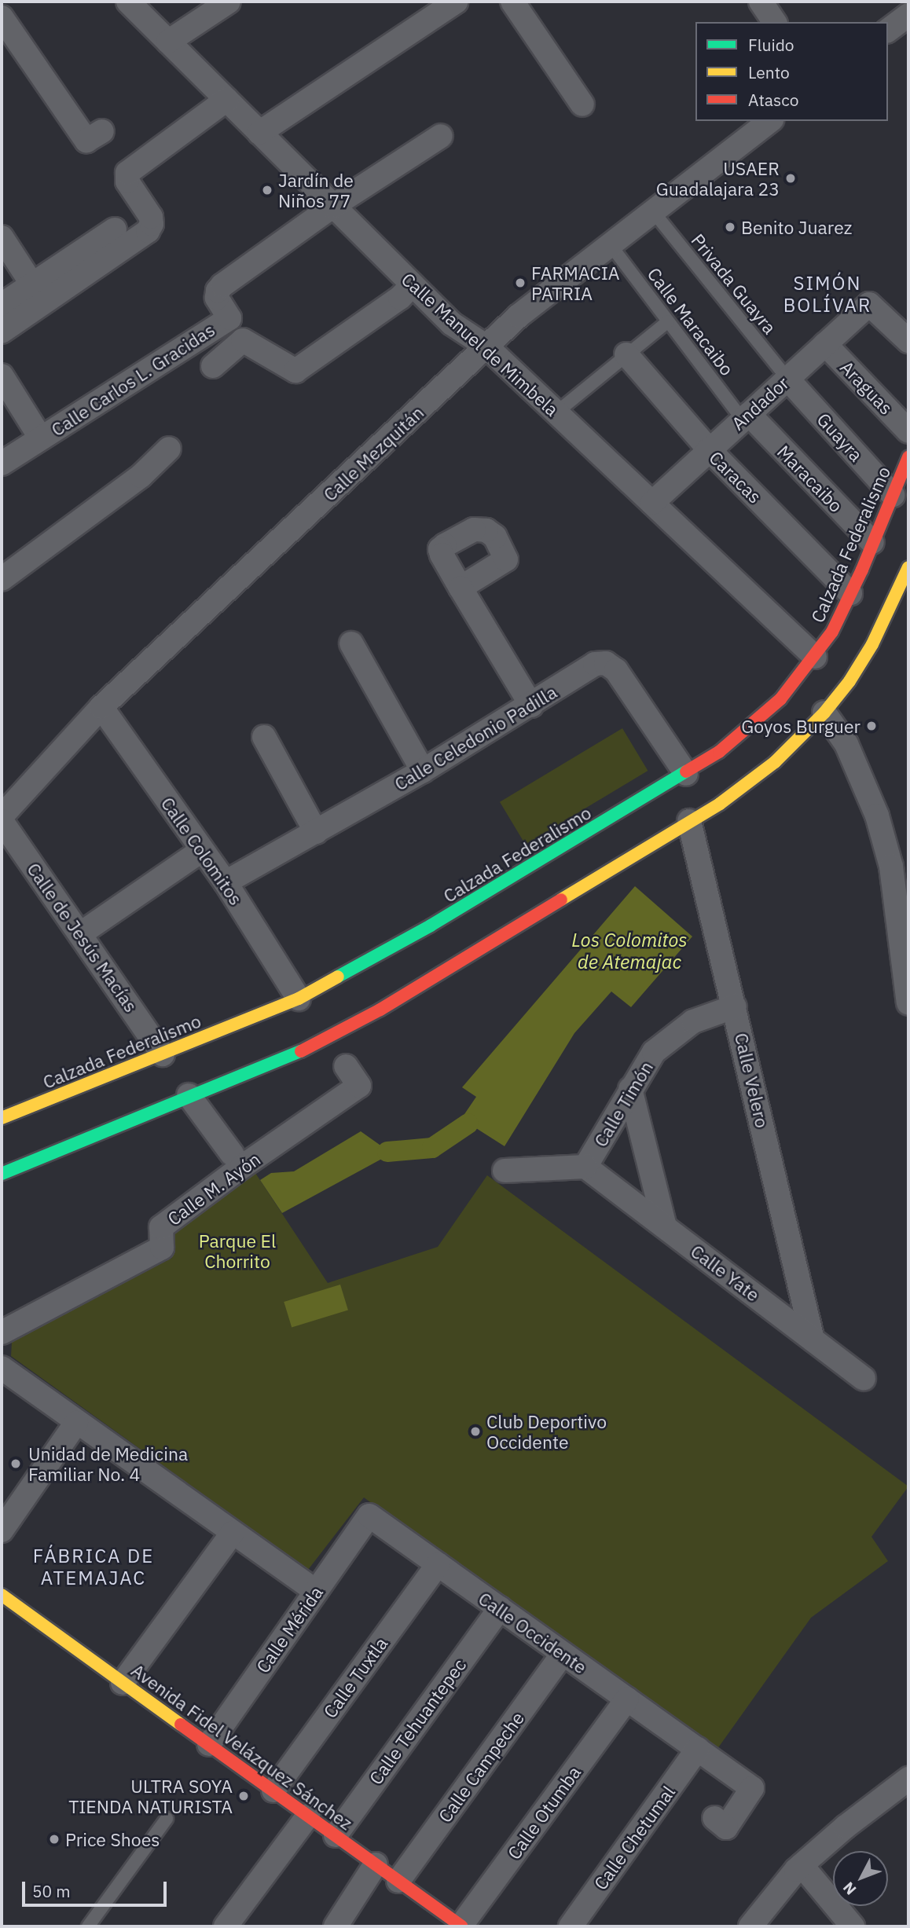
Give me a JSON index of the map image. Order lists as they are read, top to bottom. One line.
{"streets":{"main road":["Calzada Federalismo","Avenida Fidel Velázquez Sánchez"],"street":["Calle Manuel de Mimbela","Calle Carlos L. Gracidas","Araguas","Andador","Guayra","Calle Mezquitán","Caracas","Maracaibo","Calle Celedonio Padilla","Calle Colomitos","Calle de Jesús Macías","Calle Velero","Calle Timón","Calle M. Ayón","Calle Yate","Calle Mérida","Calle Occidente","Calle Tuxtla","Calle Tehuantepec","Calle Campeche","Calle Otumba","Calle Chetumal"],"lane":["Privada Guayra","Calle Maracaibo"]},"crossings":[["Privada Guayra","Andador"],["Privada Guayra","Guayra"],["Privada Guayra","Calle Mezquitán"],["Calle Maracaibo","Andador"],["Calle Maracaibo","Calle Mezquitán"],["Calle Maracaibo","Maracaibo"],["Calle Manuel de Mimbela","Calle Carlos L. Gracidas"],["Calle Manuel de Mimbela","Andador"],["Calle Manuel de Mimbela","Calle Mezquitán"],["Calle Manuel de Mimbela","Calzada Federalismo"],["Araguas","Andador"],["Andador","Guayra"],["Andador","Caracas"],["Andador","Maracaibo"],["Guayra","Calzada Federalismo"],["Calle Mezquitán","Calle Colomitos"],["Caracas","Calzada Federalismo"],["Maracaibo","Calzada Federalismo"],["Calzada Federalismo","Calle Celedonio Padilla"],["Calzada Federalismo","Calle Colomitos"],["Calzada Federalismo","Calle de Jesús Macías"],["Calle Celedonio Padilla","Calle Colomitos"],["Calle Velero","Calle Timón"],["Calle Velero","Calle Yate"],["Calle Timón","Calle Yate"],["Calle Mérida","Calle Occidente"],["Calle Mérida","Avenida Fidel Velázquez Sánchez"],["Calle Occidente","Calle Tuxtla"],["Calle Occidente","Calle Tehuantepec"],["Calle Occidente","Calle Campeche"],["Calle Occidente","Calle Otumba"],["Calle Occidente","Calle Chetumal"],["Calle Tuxtla","Avenida Fidel Velázquez Sánchez"],["Calle Tehuantepec","Avenida Fidel Velázquez Sánchez"],["Avenida Fidel Velázquez Sánchez","Calle Campeche"],["Avenida Fidel Velázquez Sánchez","Calle Otumba"]],"districts":["SIMÓN BOLÍVAR","FÁBRICA DE ATEMAJAC"],"water":["Los Colomitos de Atemajac"],"parks":["Parque El Chorrito"],"places":["USAER Guadalajara 23","Jardín de Niños 77","Benito Juarez","FARMACIA PATRIA","Goyos Burguer","Club Deportivo Occidente","Unidad de Medicina Familiar No. 4","ULTRA SOYA TIENDA NATURISTA","Price Shoes"],"legend":["Fluido","Lento","Atasco"],"scale_bar":"50 m","north":"bottom left"}
